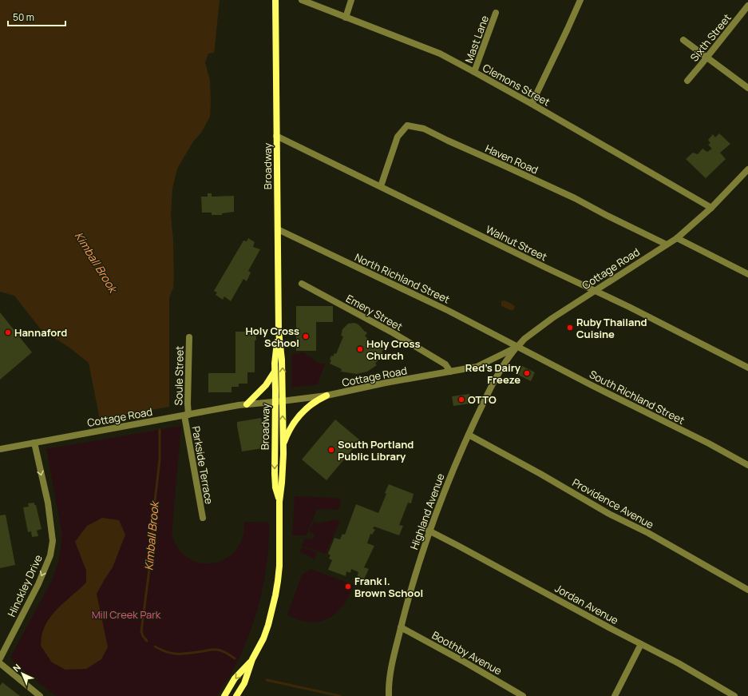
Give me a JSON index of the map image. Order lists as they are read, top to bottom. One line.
{"streets":{"main road":["Broadway"],"street":["Sixth Street","Mast Lane","Clemons Street","Haven Road","Walnut Street","Cottage Road","North Richland Street","Emery Street","Soule Street","South Richland Street","Parkside Terrace","Providence Avenue","Highland Avenue","Hinckley Drive","Jordan Avenue","Boothby Avenue"]},"crossings":[["Mast Lane","Clemons Street"],["Clemons Street","Cottage Road"],["Haven Road","Walnut Street"],["Haven Road","Cottage Road"],["Broadway","Walnut Street"],["Broadway","Cottage Road"],["Broadway","North Richland Street"],["Walnut Street","Cottage Road"],["Cottage Road","North Richland Street"],["Cottage Road","Emery Street"],["Cottage Road","Soule Street"],["Cottage Road","South Richland Street"],["Cottage Road","Parkside Terrace"],["Cottage Road","Highland Avenue"],["Cottage Road","Hinckley Drive"],["North Richland Street","South Richland Street"],["North Richland Street","Highland Avenue"],["Soule Street","Parkside Terrace"],["South Richland Street","Highland Avenue"],["Providence Avenue","Highland Avenue"],["Highland Avenue","Jordan Avenue"],["Highland Avenue","Boothby Avenue"]],"one_way":["Hinckley Drive"],"water":["Kimball Brook"],"parks":["Mill Creek Park"],"places":["Ruby Thailand Cuisine","Hannaford","Holy Cross School","Holy Cross Church","Red's Dairy Freeze","OTTO","South Portland Public Library","Frank I. Brown School"],"scale_bar":"50 m","north":"top left"}
